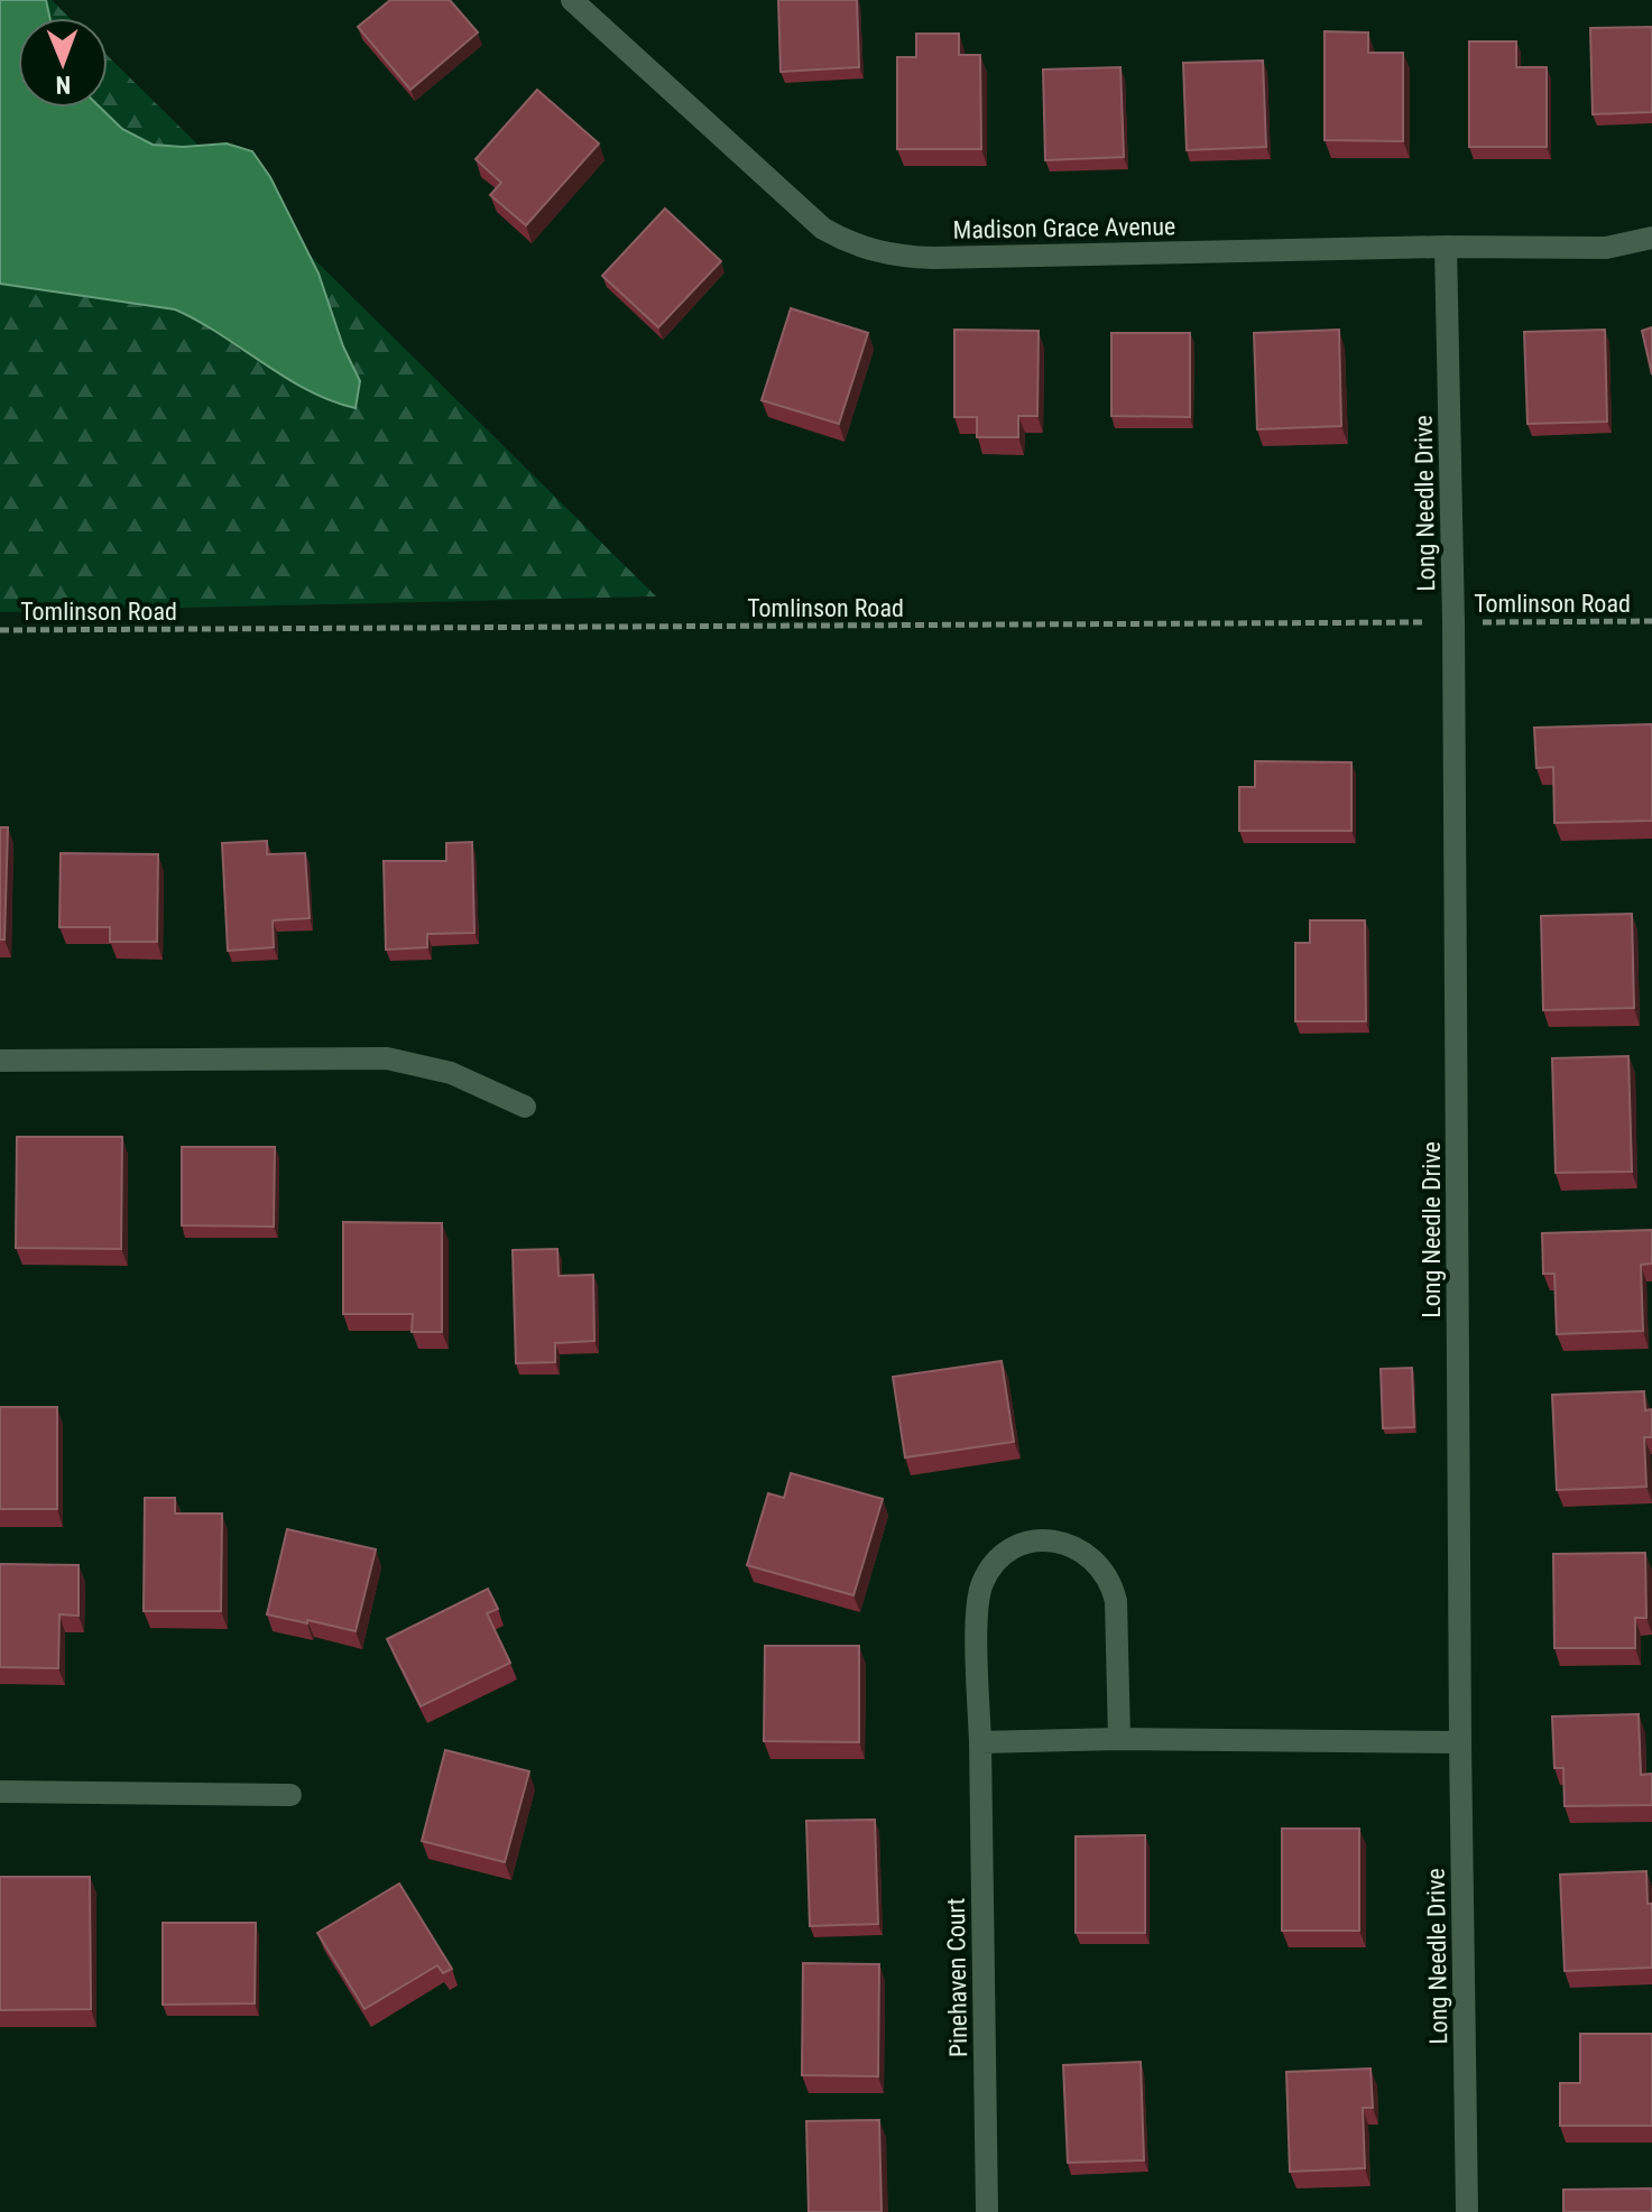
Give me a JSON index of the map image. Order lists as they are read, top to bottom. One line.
{"streets":{"street":["Madison Grace Avenue","Long Needle Drive","Pinehaven Court"],"path":["Tomlinson Road"]},"crossings":[["Madison Grace Avenue","Long Needle Drive"],["Long Needle Drive","Tomlinson Road"]],"north":"bottom"}
